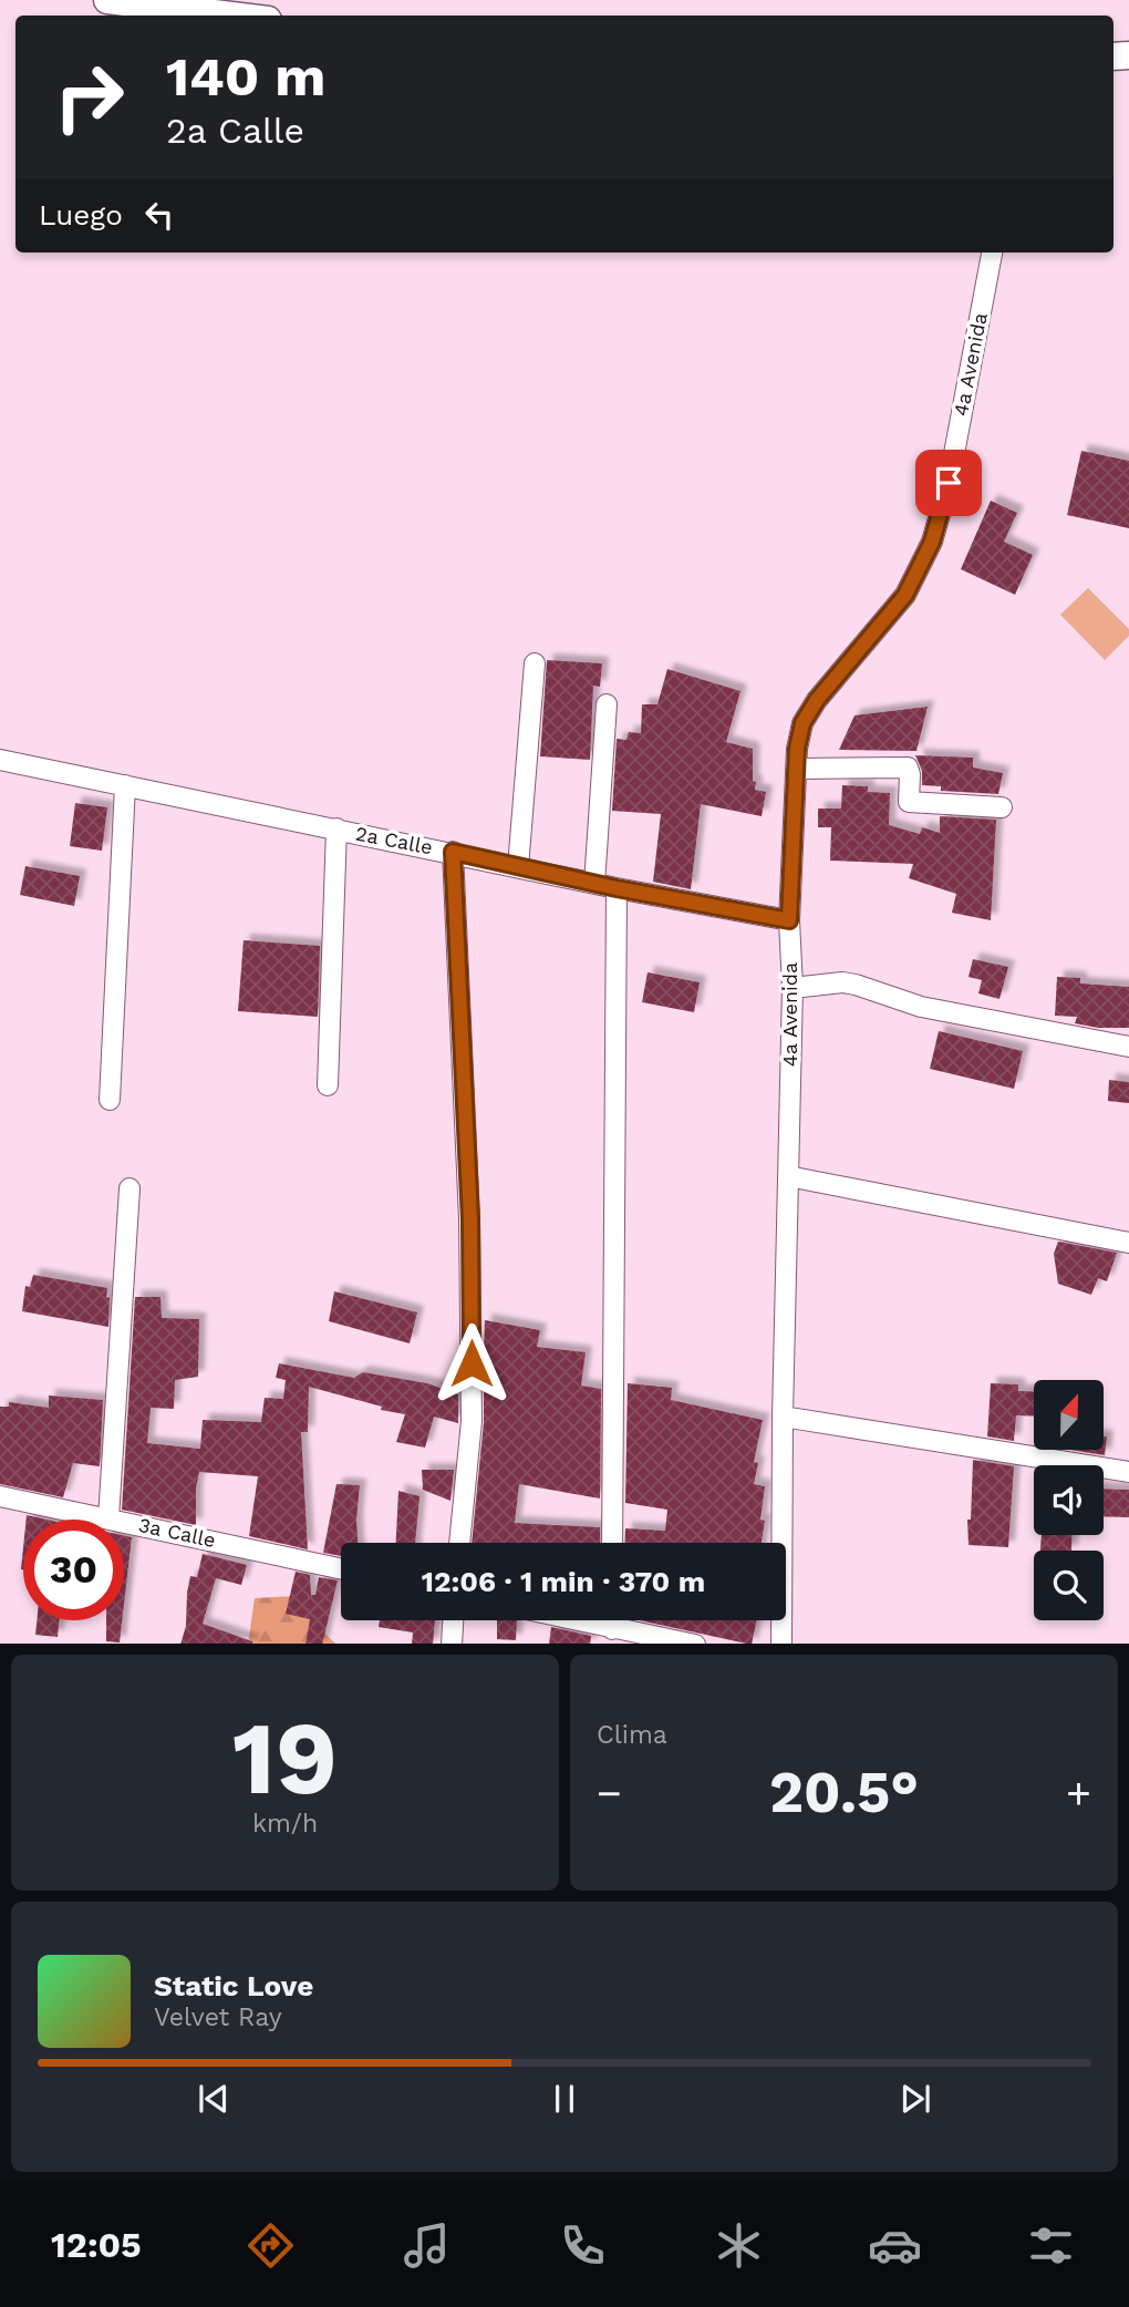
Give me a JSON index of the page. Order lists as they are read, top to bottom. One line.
{"streets":{"street":["4a Avenida","2a Calle","3a Calle"]},"crossings":[["4a Avenida","2a Calle"]],"north":"top","page":{"turn":["140 m","2a Calle"],"then":"Luego","limit":"30","trip":"12:06 · 1 min · 370 m","tile":[["19","km/h"],"Clima"],"heat":["−","20.5°","+"],"song":["Static Love","Velvet Ray"],"tabs":"12:05"}}
